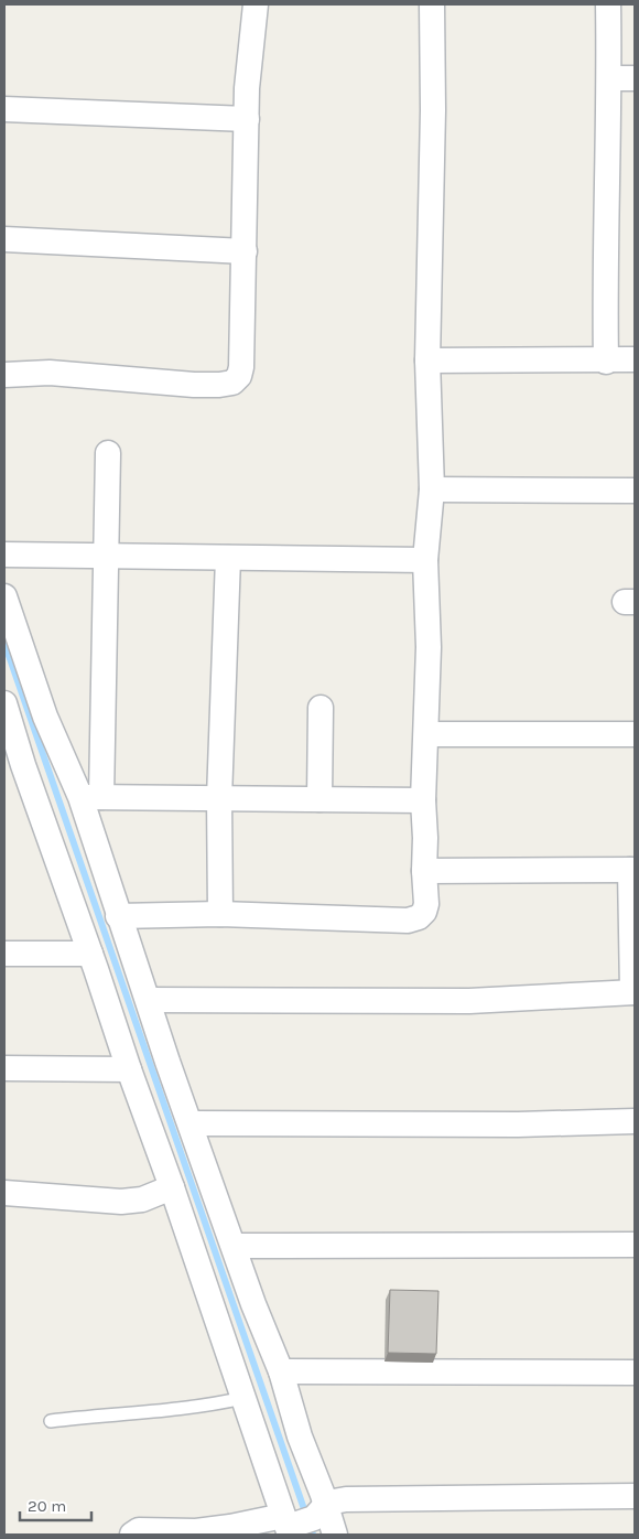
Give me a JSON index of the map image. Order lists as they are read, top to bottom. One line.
{"scale_bar":"20 m"}
